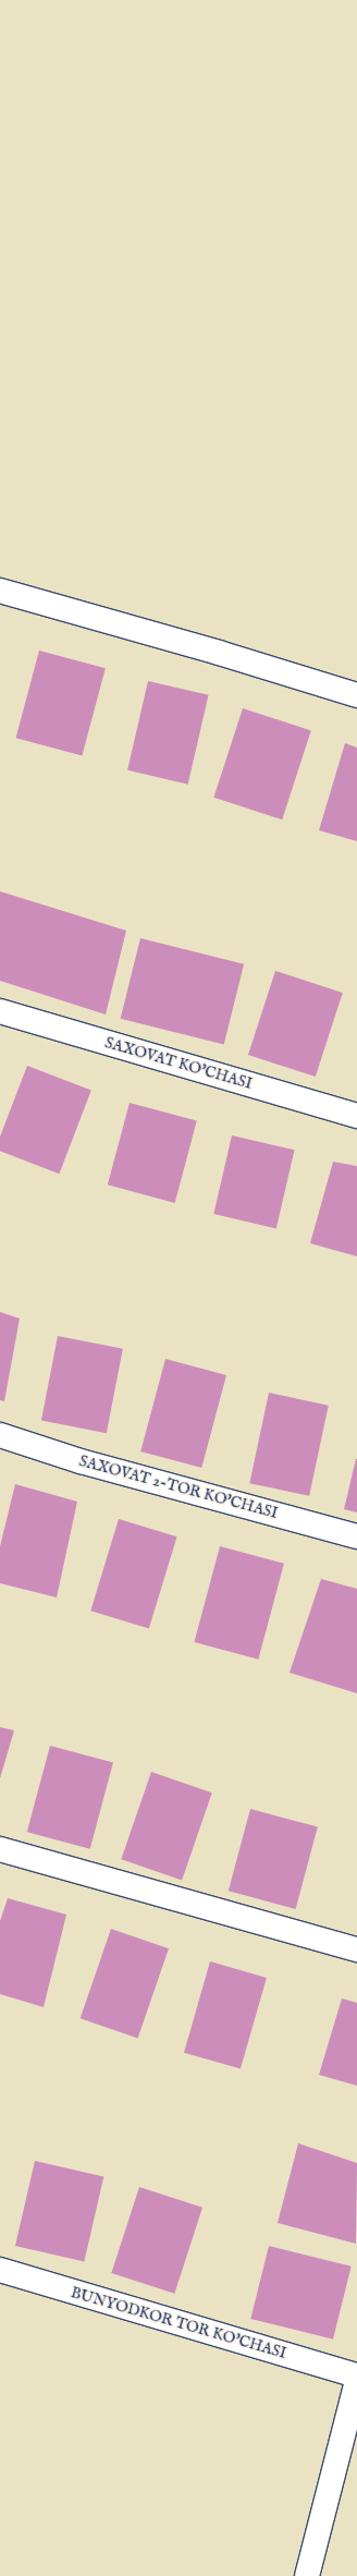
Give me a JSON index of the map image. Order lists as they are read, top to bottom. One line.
{"streets":{"street":["SAXOVAT KO'CHASI","SAXOVAT 2-TOR KO'CHASI","BUNYODKOR TOR KO'CHASI"]}}
